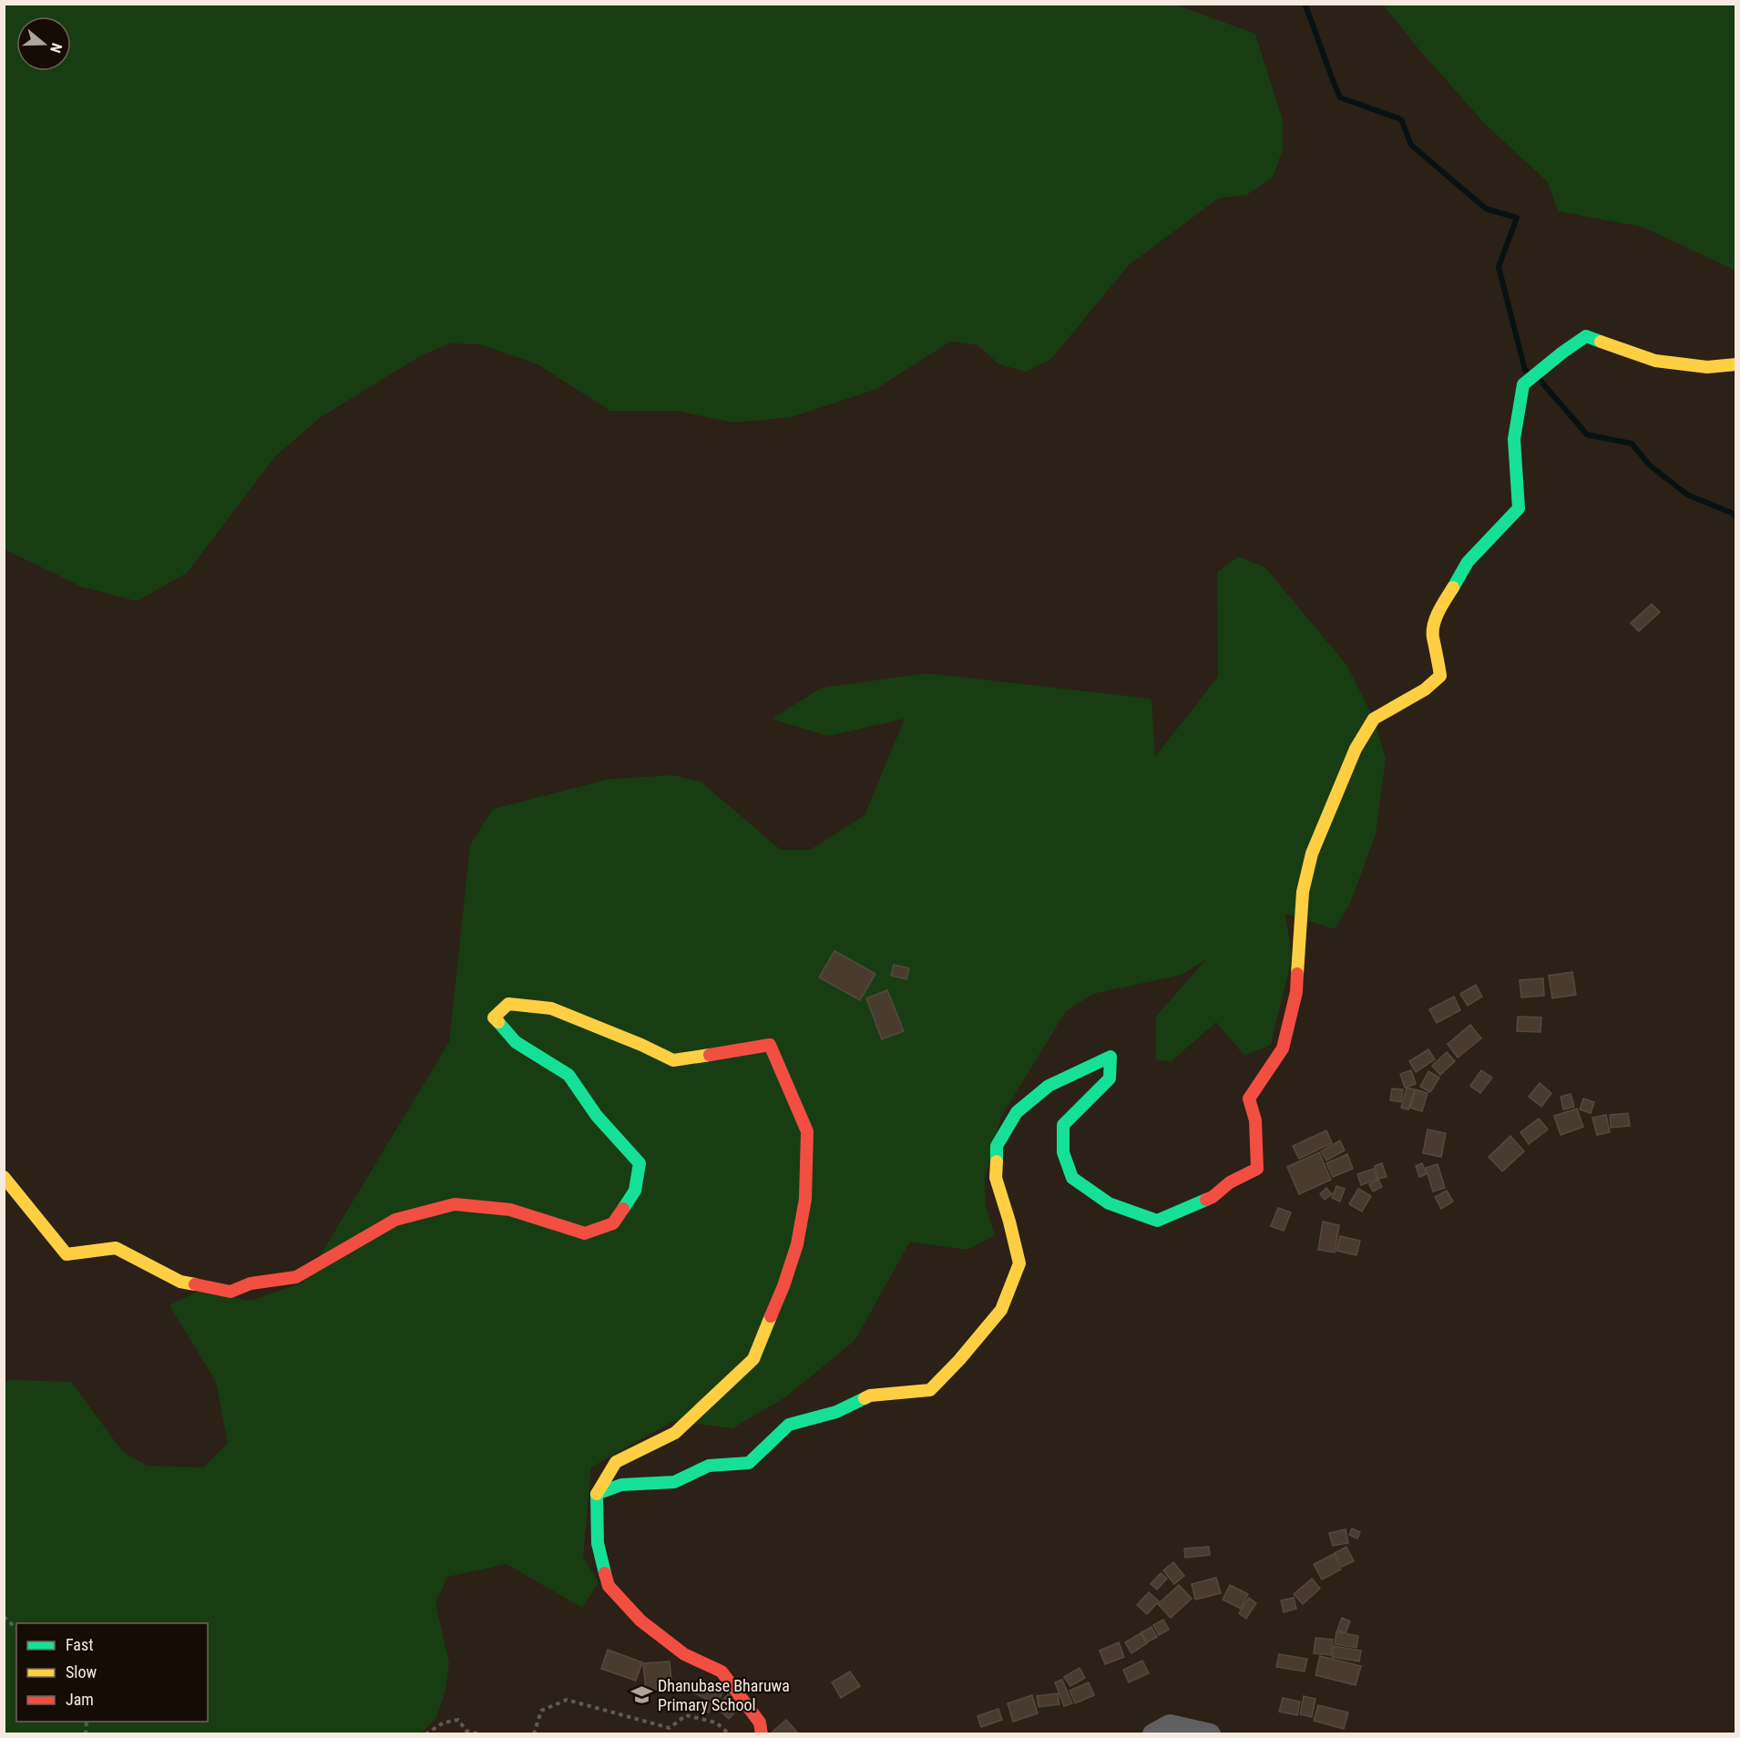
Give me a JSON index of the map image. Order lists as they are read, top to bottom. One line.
{"places":{"school or university":["Dhanubase Bharuwa Primary School"]},"legend":["Fast","Slow","Jam"],"north":"right"}
